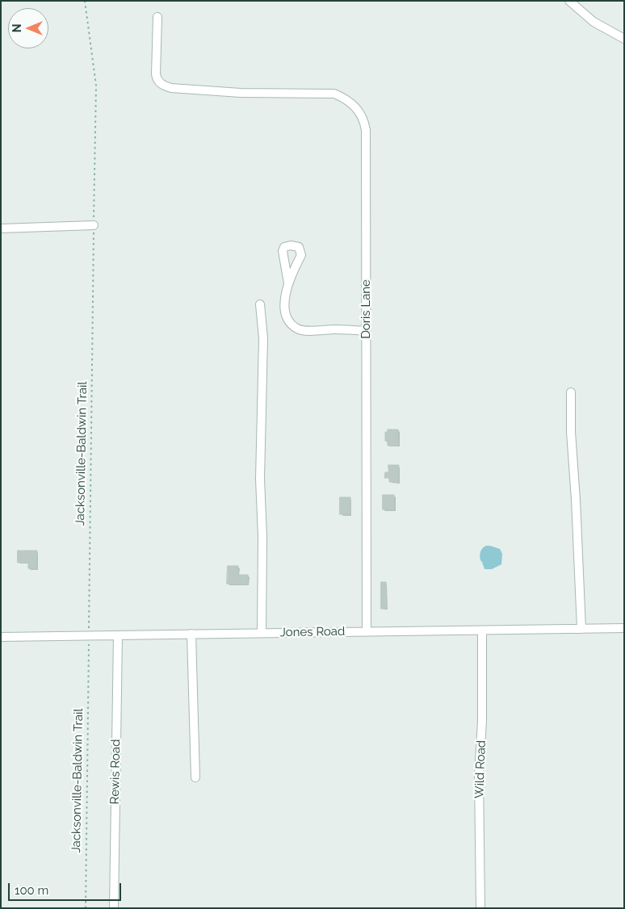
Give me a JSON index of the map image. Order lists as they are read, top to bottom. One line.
{"streets":{"street":["Doris Lane","Jones Road","Wild Road","Rewis Road"],"path":["Jacksonville-Baldwin Trail"]},"crossings":[["Doris Lane","Jones Road"],["Jacksonville-Baldwin Trail","Jones Road"],["Jones Road","Wild Road"],["Jones Road","Rewis Road"]],"scale_bar":"100 m","north":"left"}
